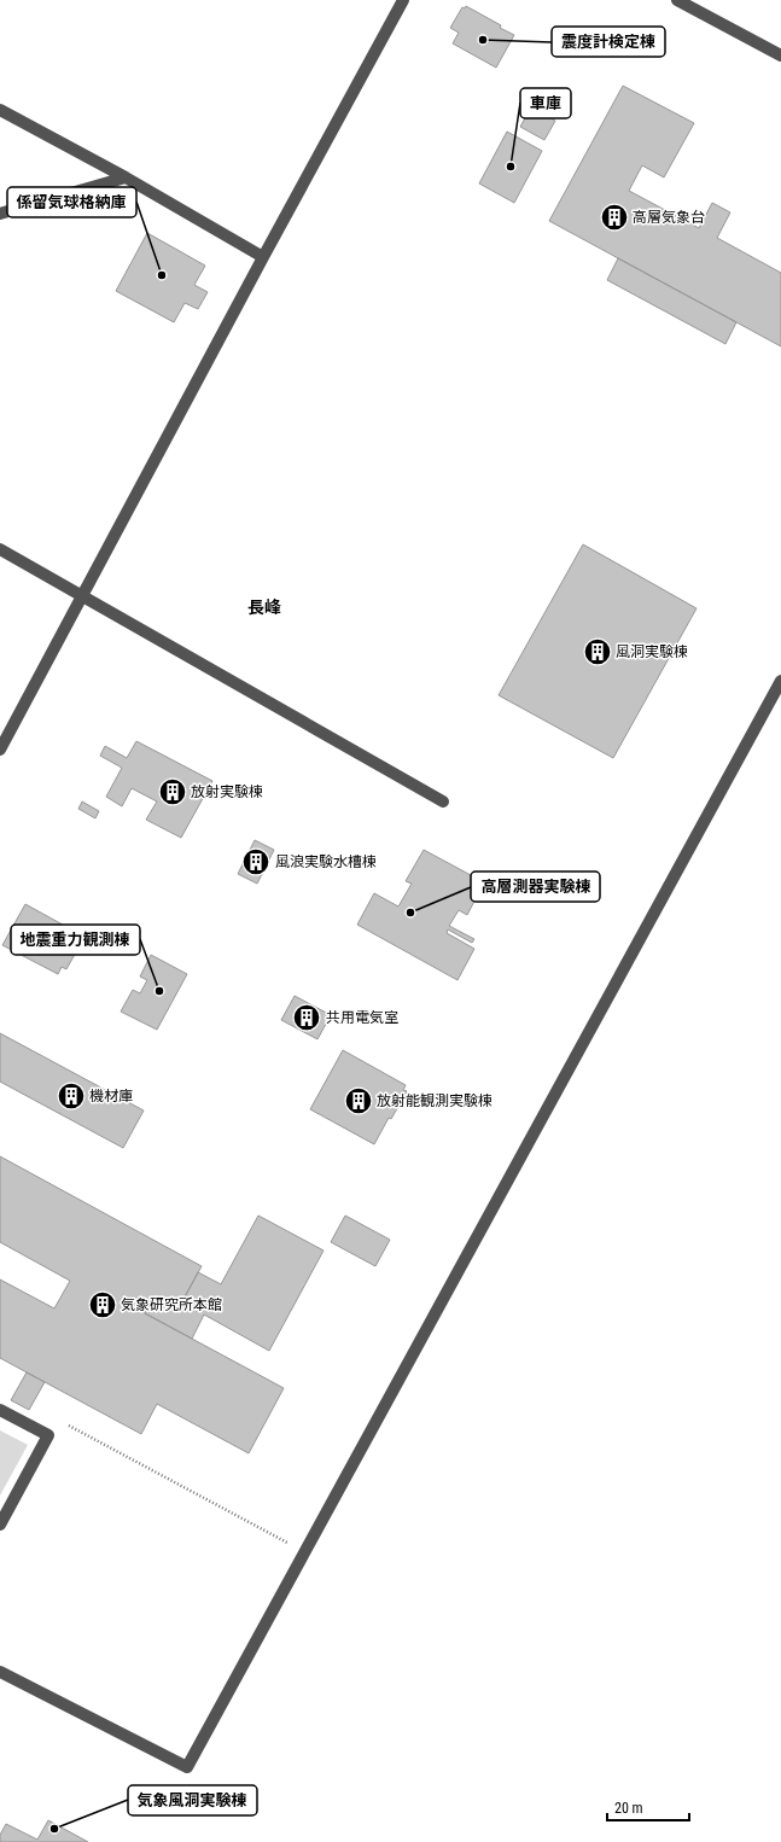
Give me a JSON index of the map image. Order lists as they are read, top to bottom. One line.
{"districts":["長峰"],"places":{"other":["震度計検定棟","車庫","係留気球格納庫","高層測器実験棟","地震重力観測棟","気象風洞実験棟"],"building":["高層気象台","風洞実験棟","放射実験棟","風浪実験水槽棟","共用電気室","機材庫","放射能観測実験棟","気象研究所本館"]},"scale_bar":"20 m"}
